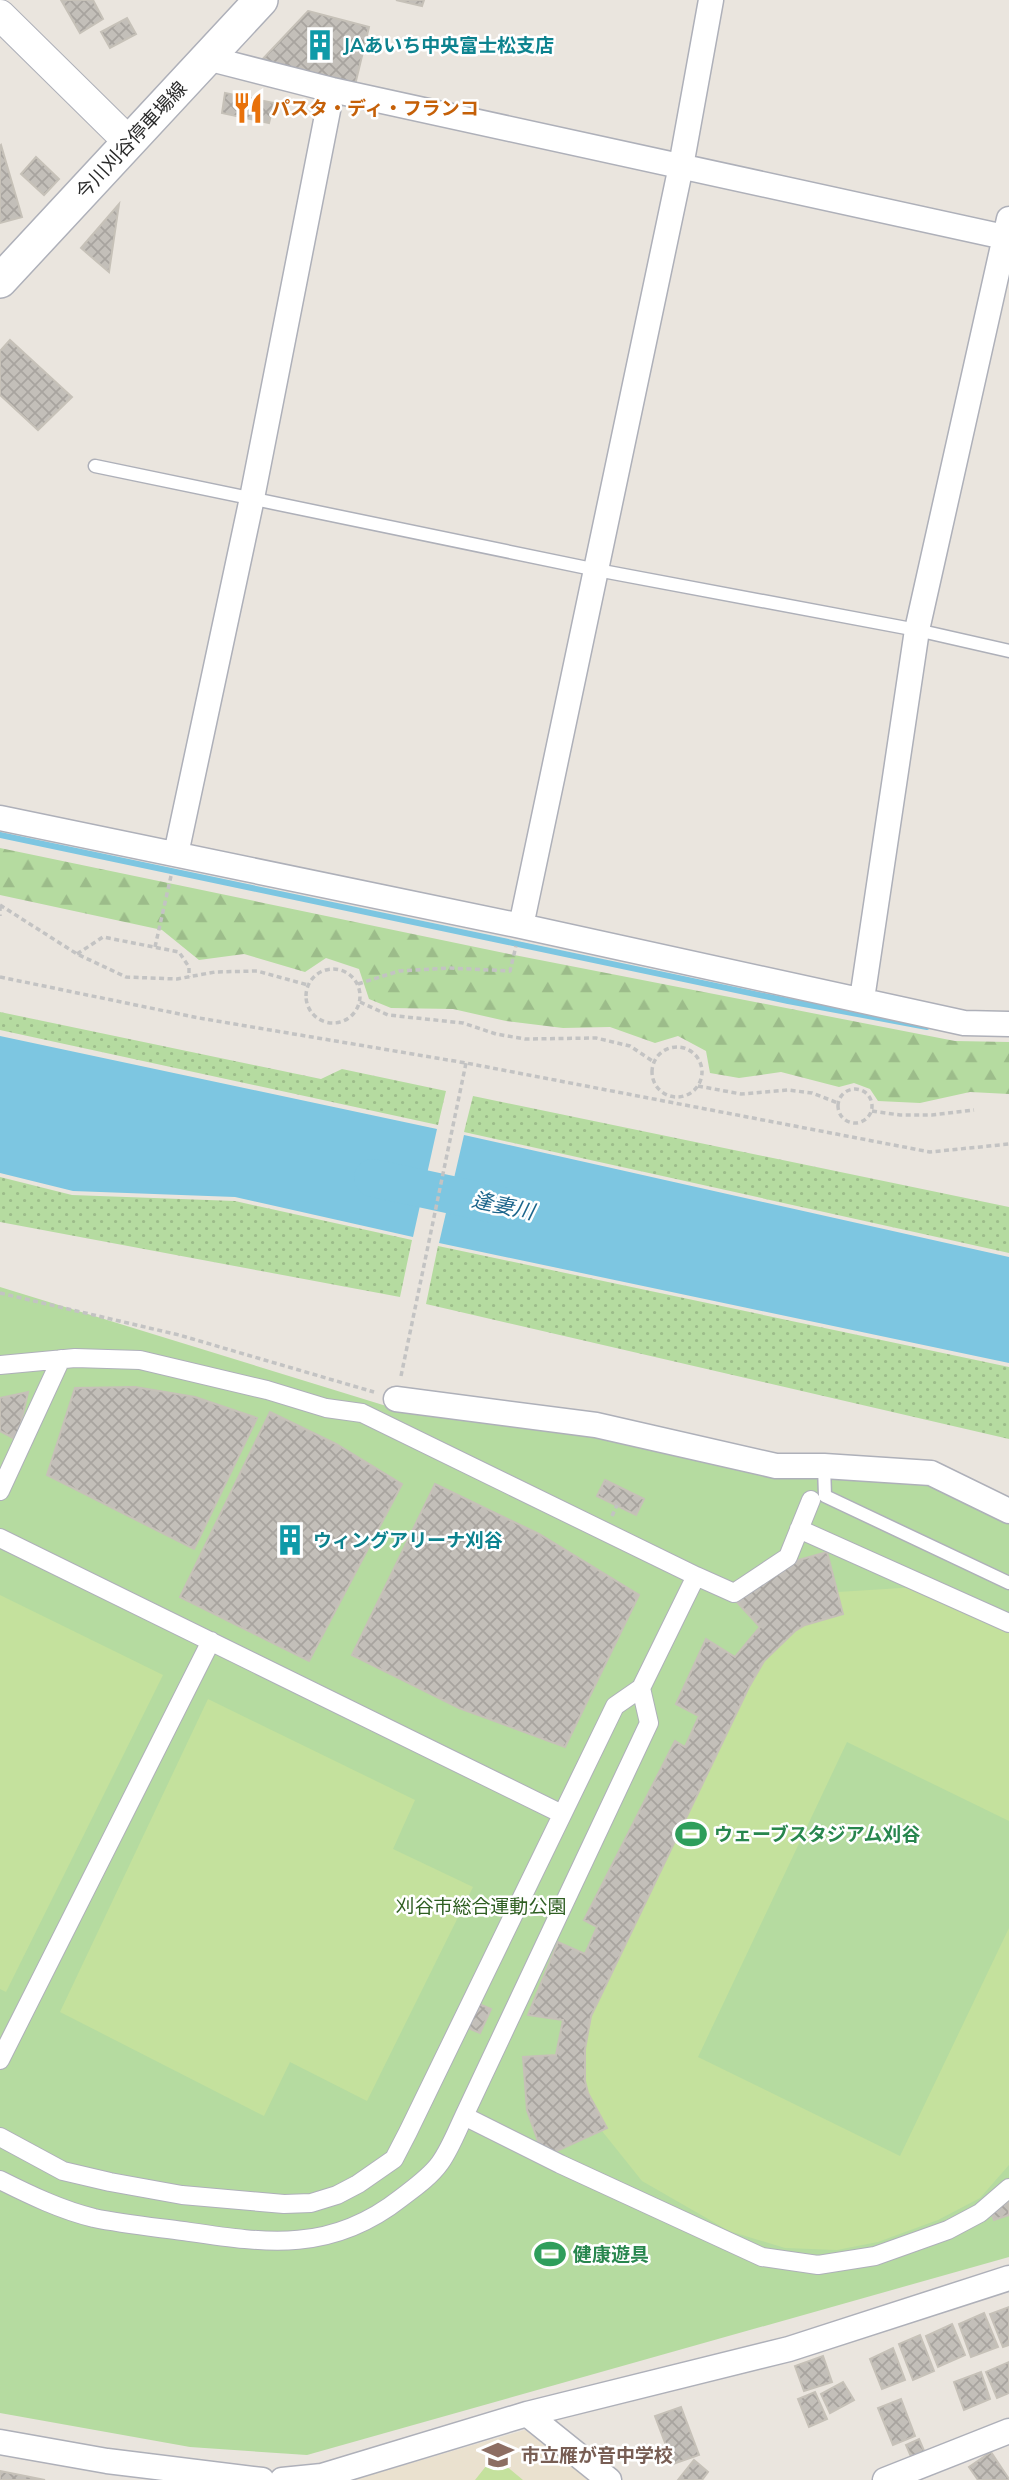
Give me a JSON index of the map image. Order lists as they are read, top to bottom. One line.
{"streets":{"main road":["今川刈谷停車場線"]},"water":["逢妻川"],"parks":["刈谷市総合運動公園"],"places":{"building":["JAあいち中央富士松支店","ウィングアリーナ刈谷"],"restaurant":["パスタ・ディ・フランコ"],"sports":["ウェーブスタジアム刈谷","健康遊具"],"school or university":["市立雁が音中学校"]}}
